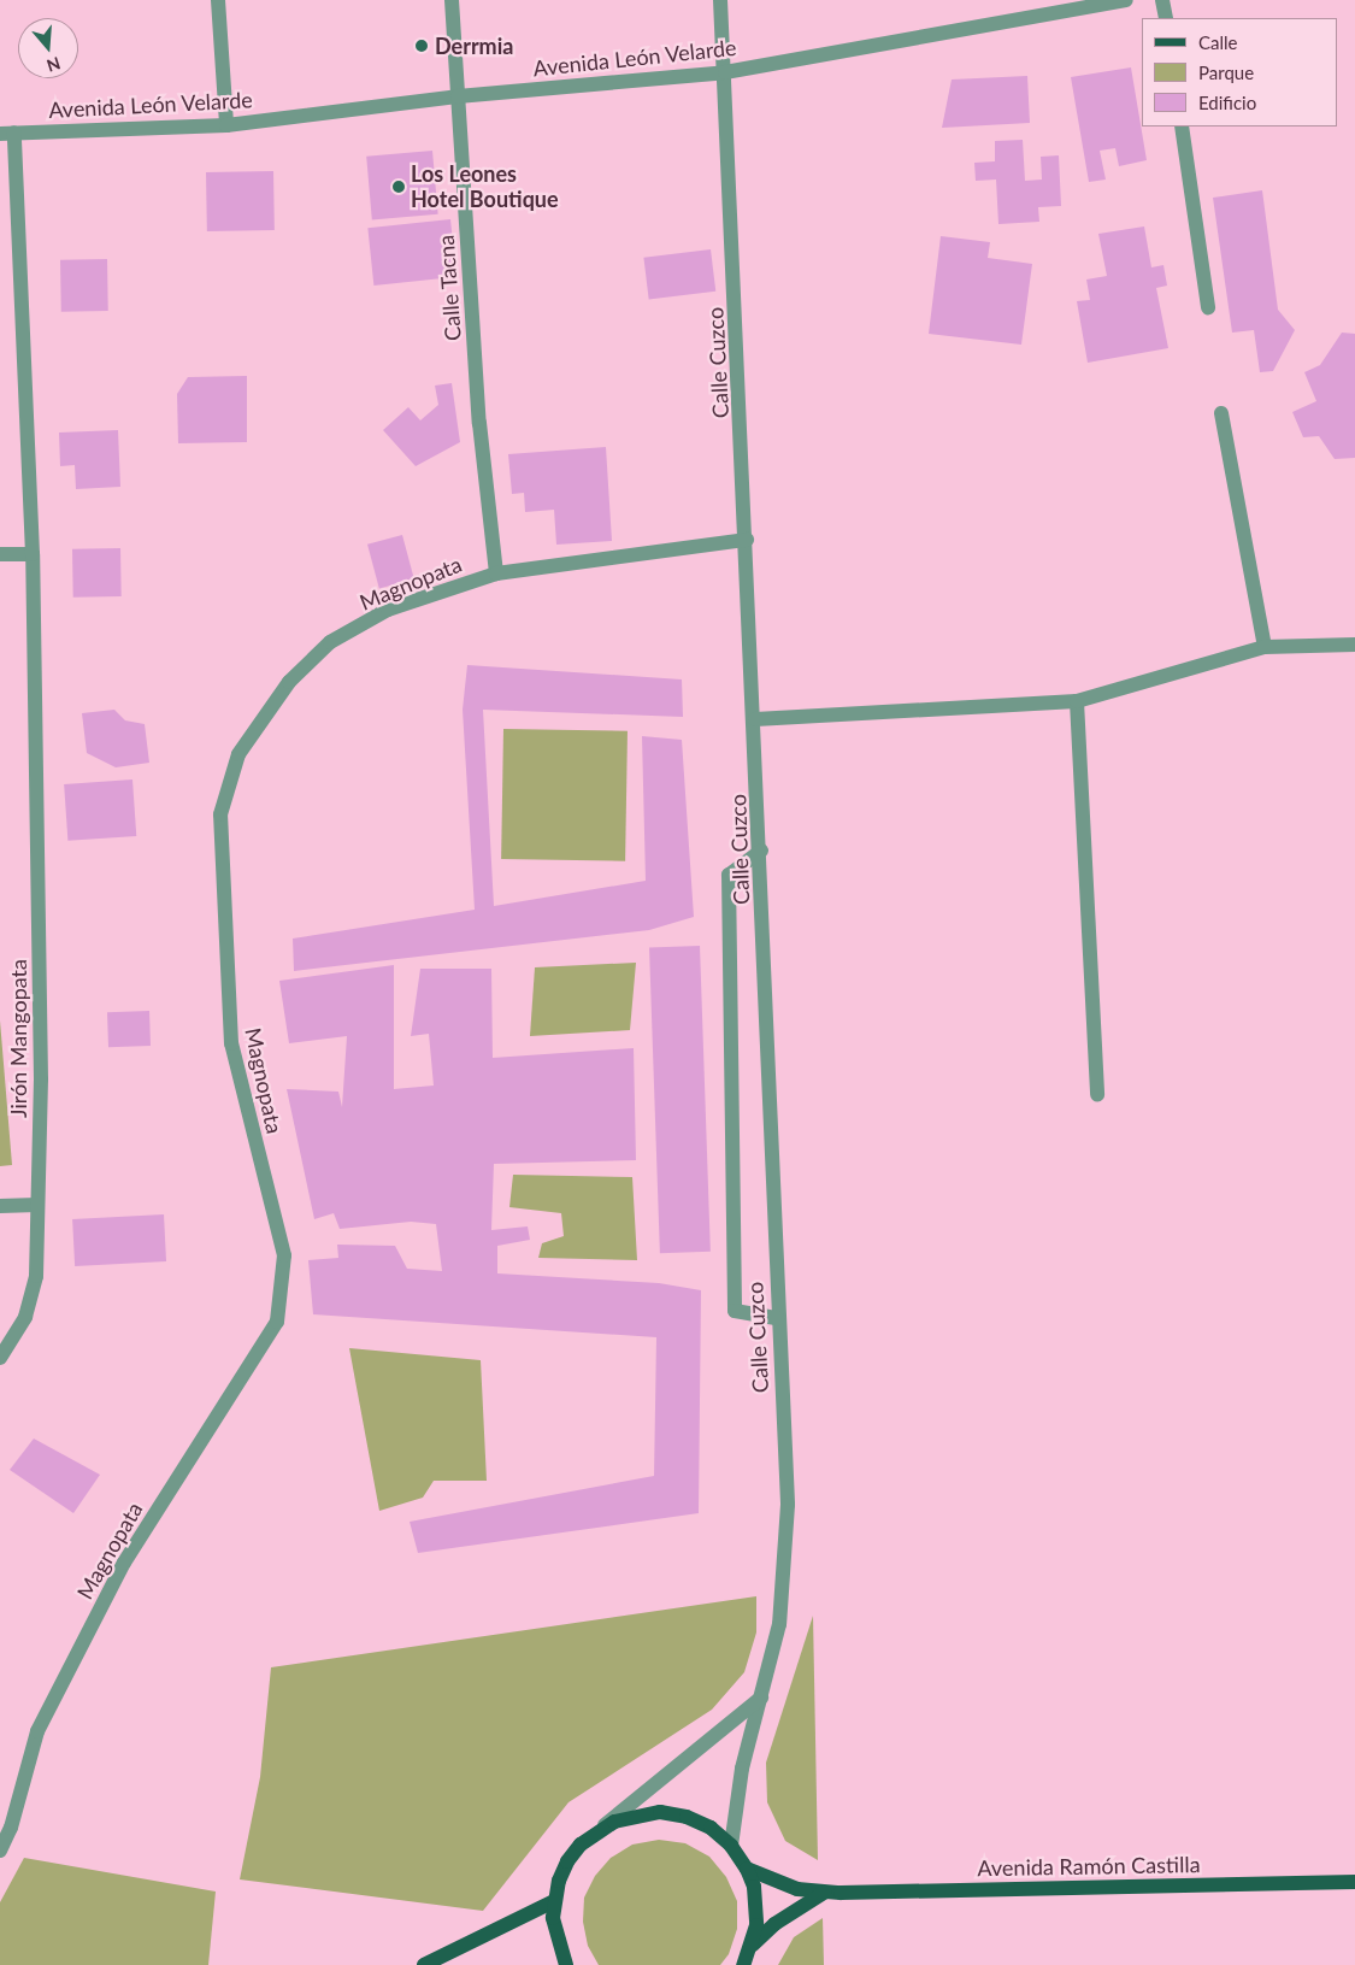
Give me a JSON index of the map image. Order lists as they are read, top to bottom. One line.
{"streets":{"main road":["Avenida Ramón Castilla"],"street":["Avenida León Velarde","Calle Tacna","Calle Cuzco","Magnopata","Jirón Mangopata"]},"crossings":[["Avenida León Velarde","Calle Tacna"],["Avenida León Velarde","Calle Cuzco"],["Avenida León Velarde","Jirón Mangopata"],["Calle Tacna","Magnopata"],["Calle Cuzco","Magnopata"]],"places":["Derrmia","Los Leones Hotel Boutique"],"legend":["Calle","Parque","Edificio"],"north":"bottom"}
